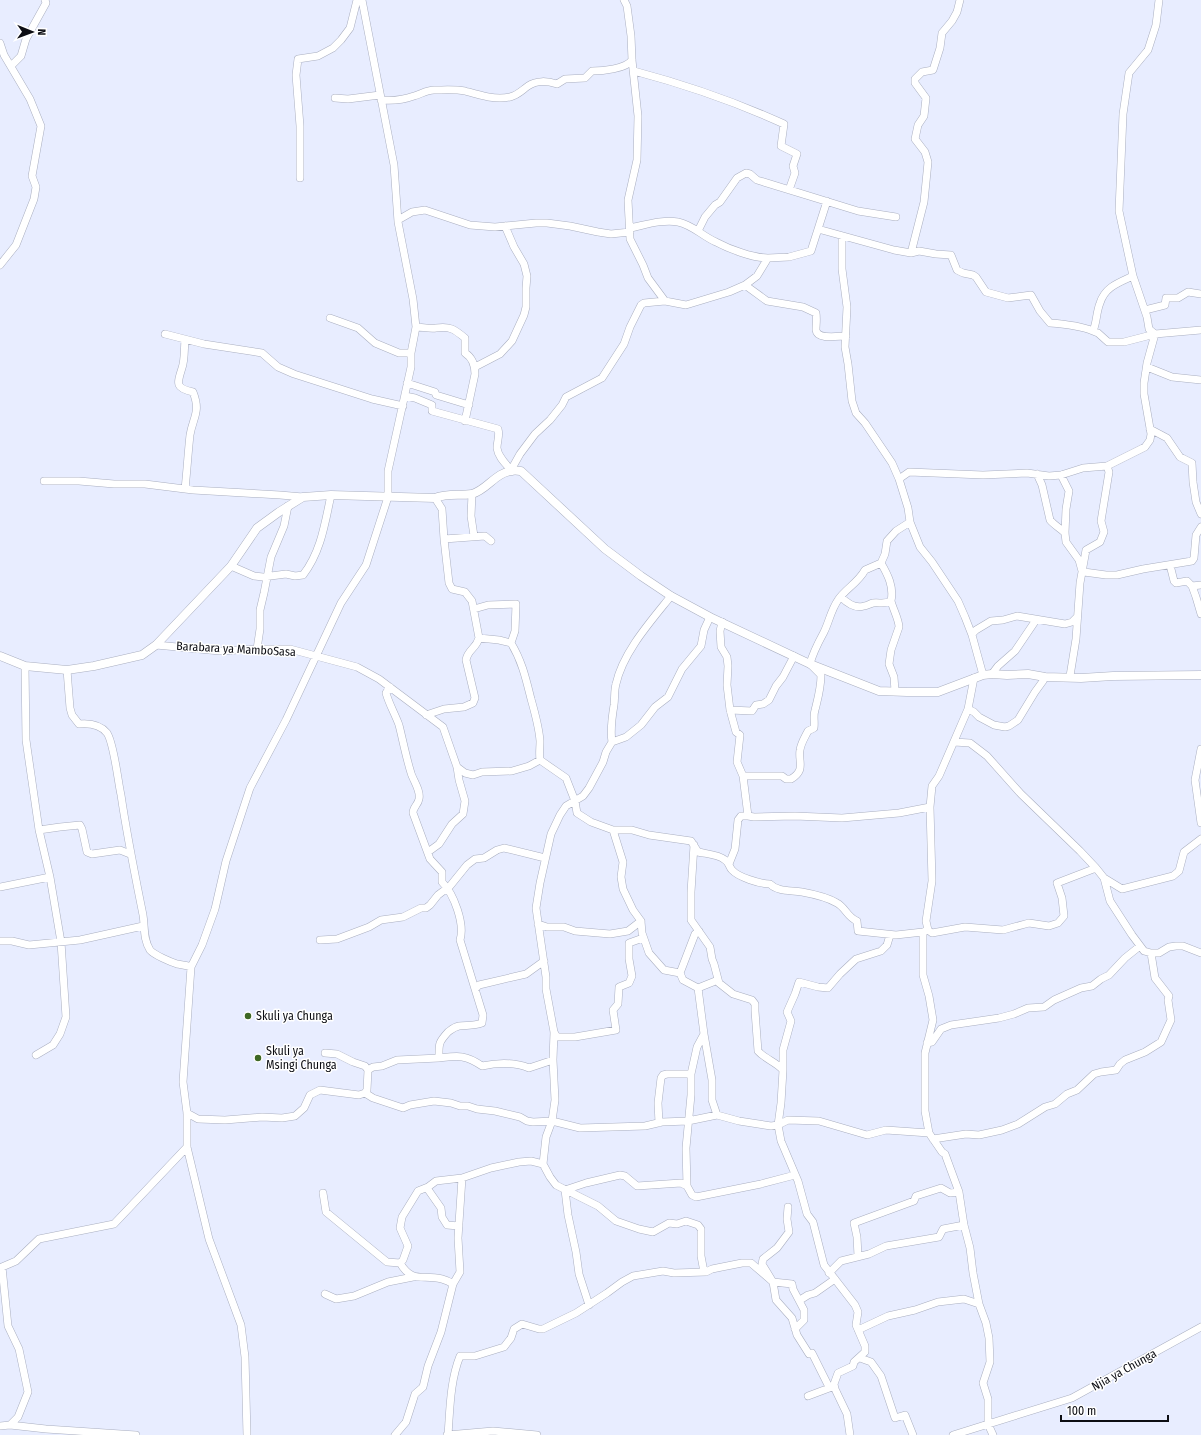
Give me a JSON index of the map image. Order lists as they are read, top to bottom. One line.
{"streets":{"street":["Barabara ya MamboSasa","Njia ya Chunga"]},"places":["Skuli ya Chunga","Skuli ya Msingi Chunga"],"scale_bar":"100 m","north":"right"}
